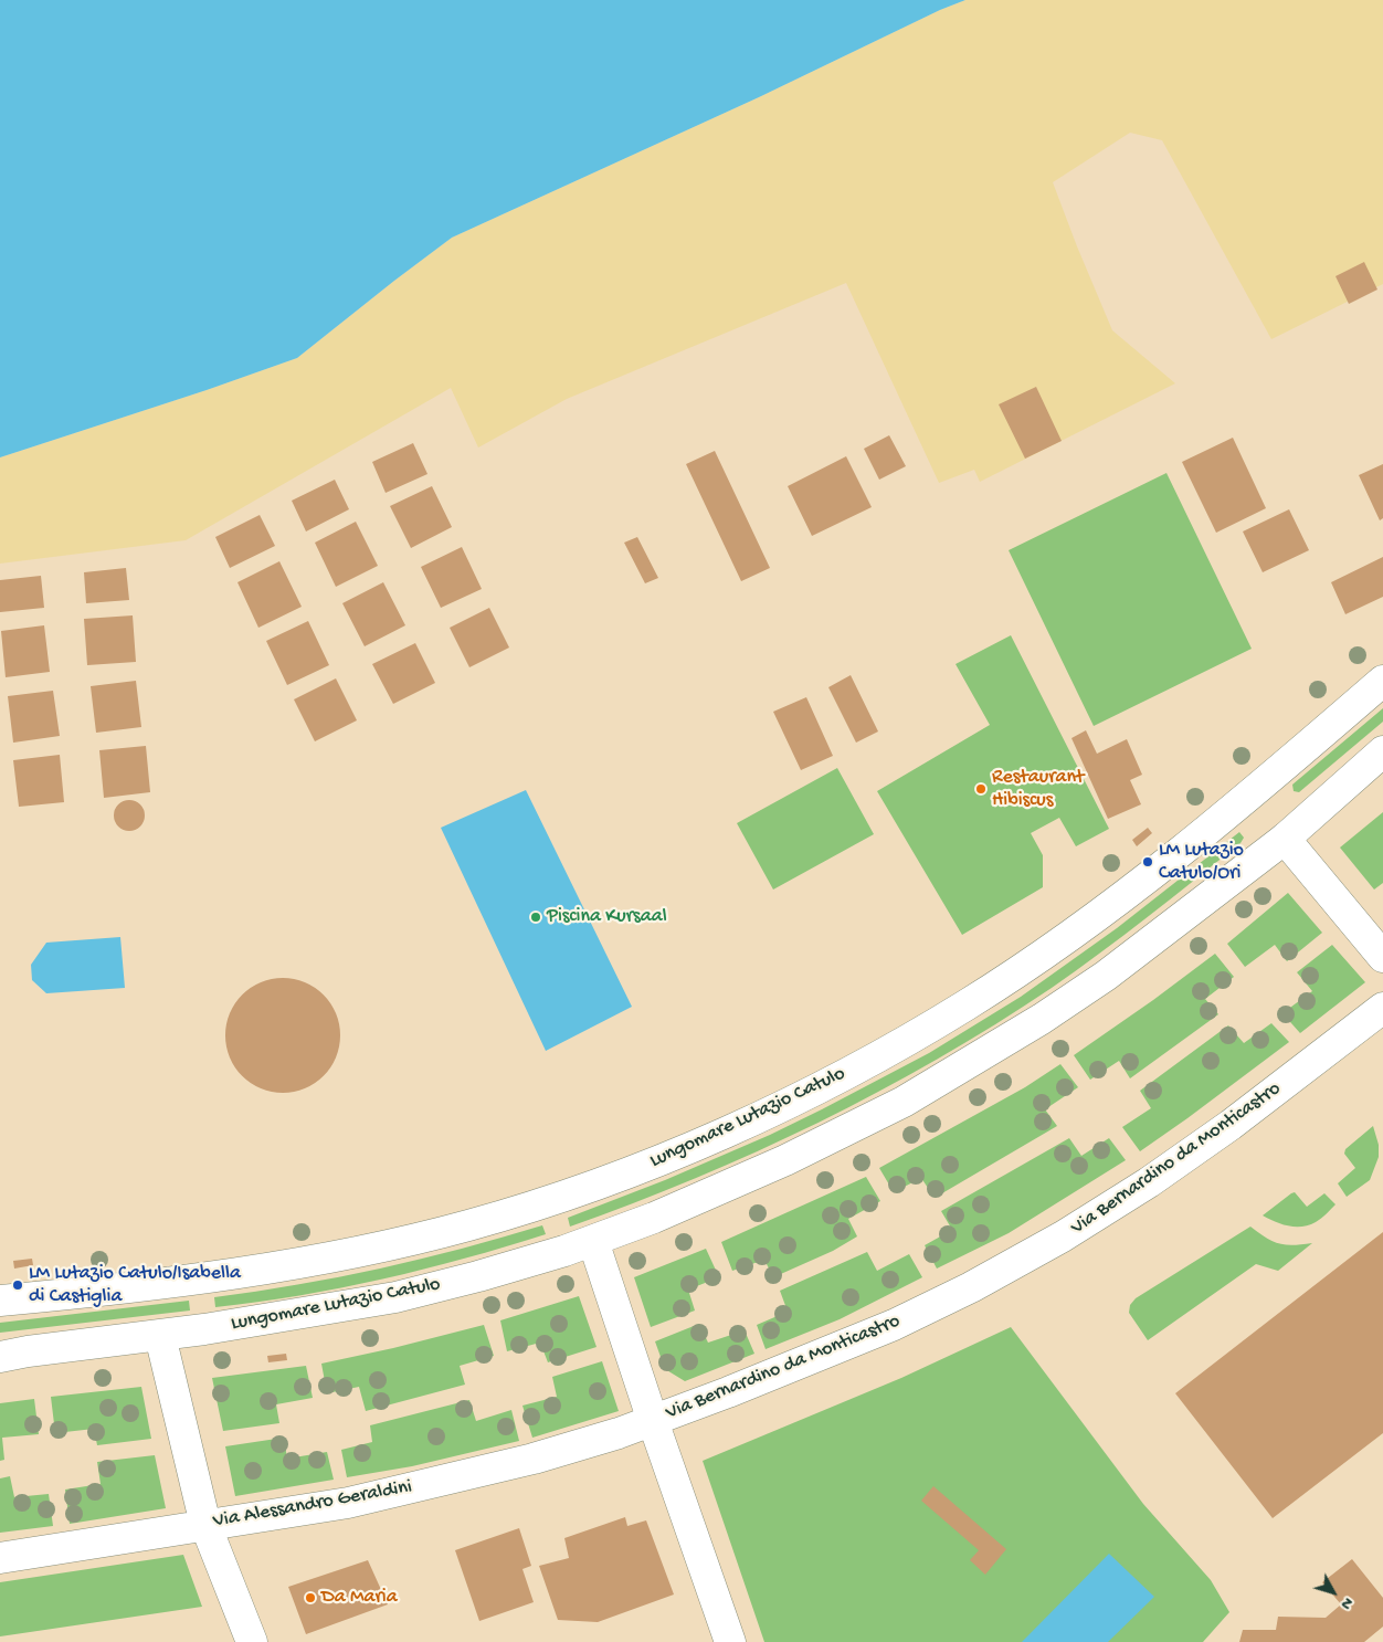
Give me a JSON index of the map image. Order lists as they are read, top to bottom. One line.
{"streets":{"main road":["Lungomare Lutazio Catulo","Via Bernardino da Monticastro","Via Alessandro Geraldini"]},"crossings":[["Via Bernardino da Monticastro","Via Alessandro Geraldini"]],"places":["Restaurant Hibiscus","LM Lutazio Catulo/Ori","Piscina Kursaal","LM Lutazio Catulo/Isabella di Castiglia","Da Maria"],"north":"bottom right"}
